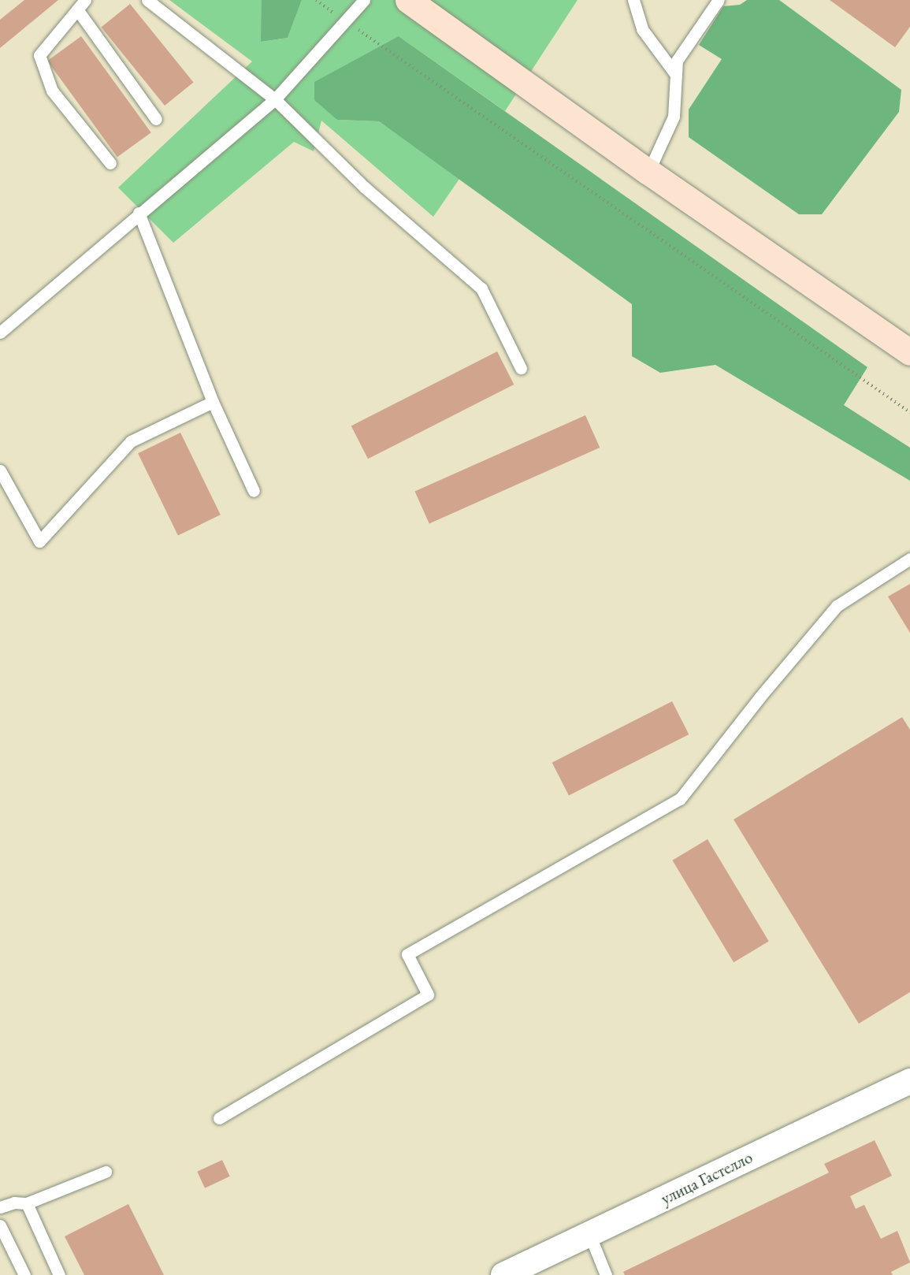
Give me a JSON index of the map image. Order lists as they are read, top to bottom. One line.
{"streets":{"street":["улица Гастелло"]}}
